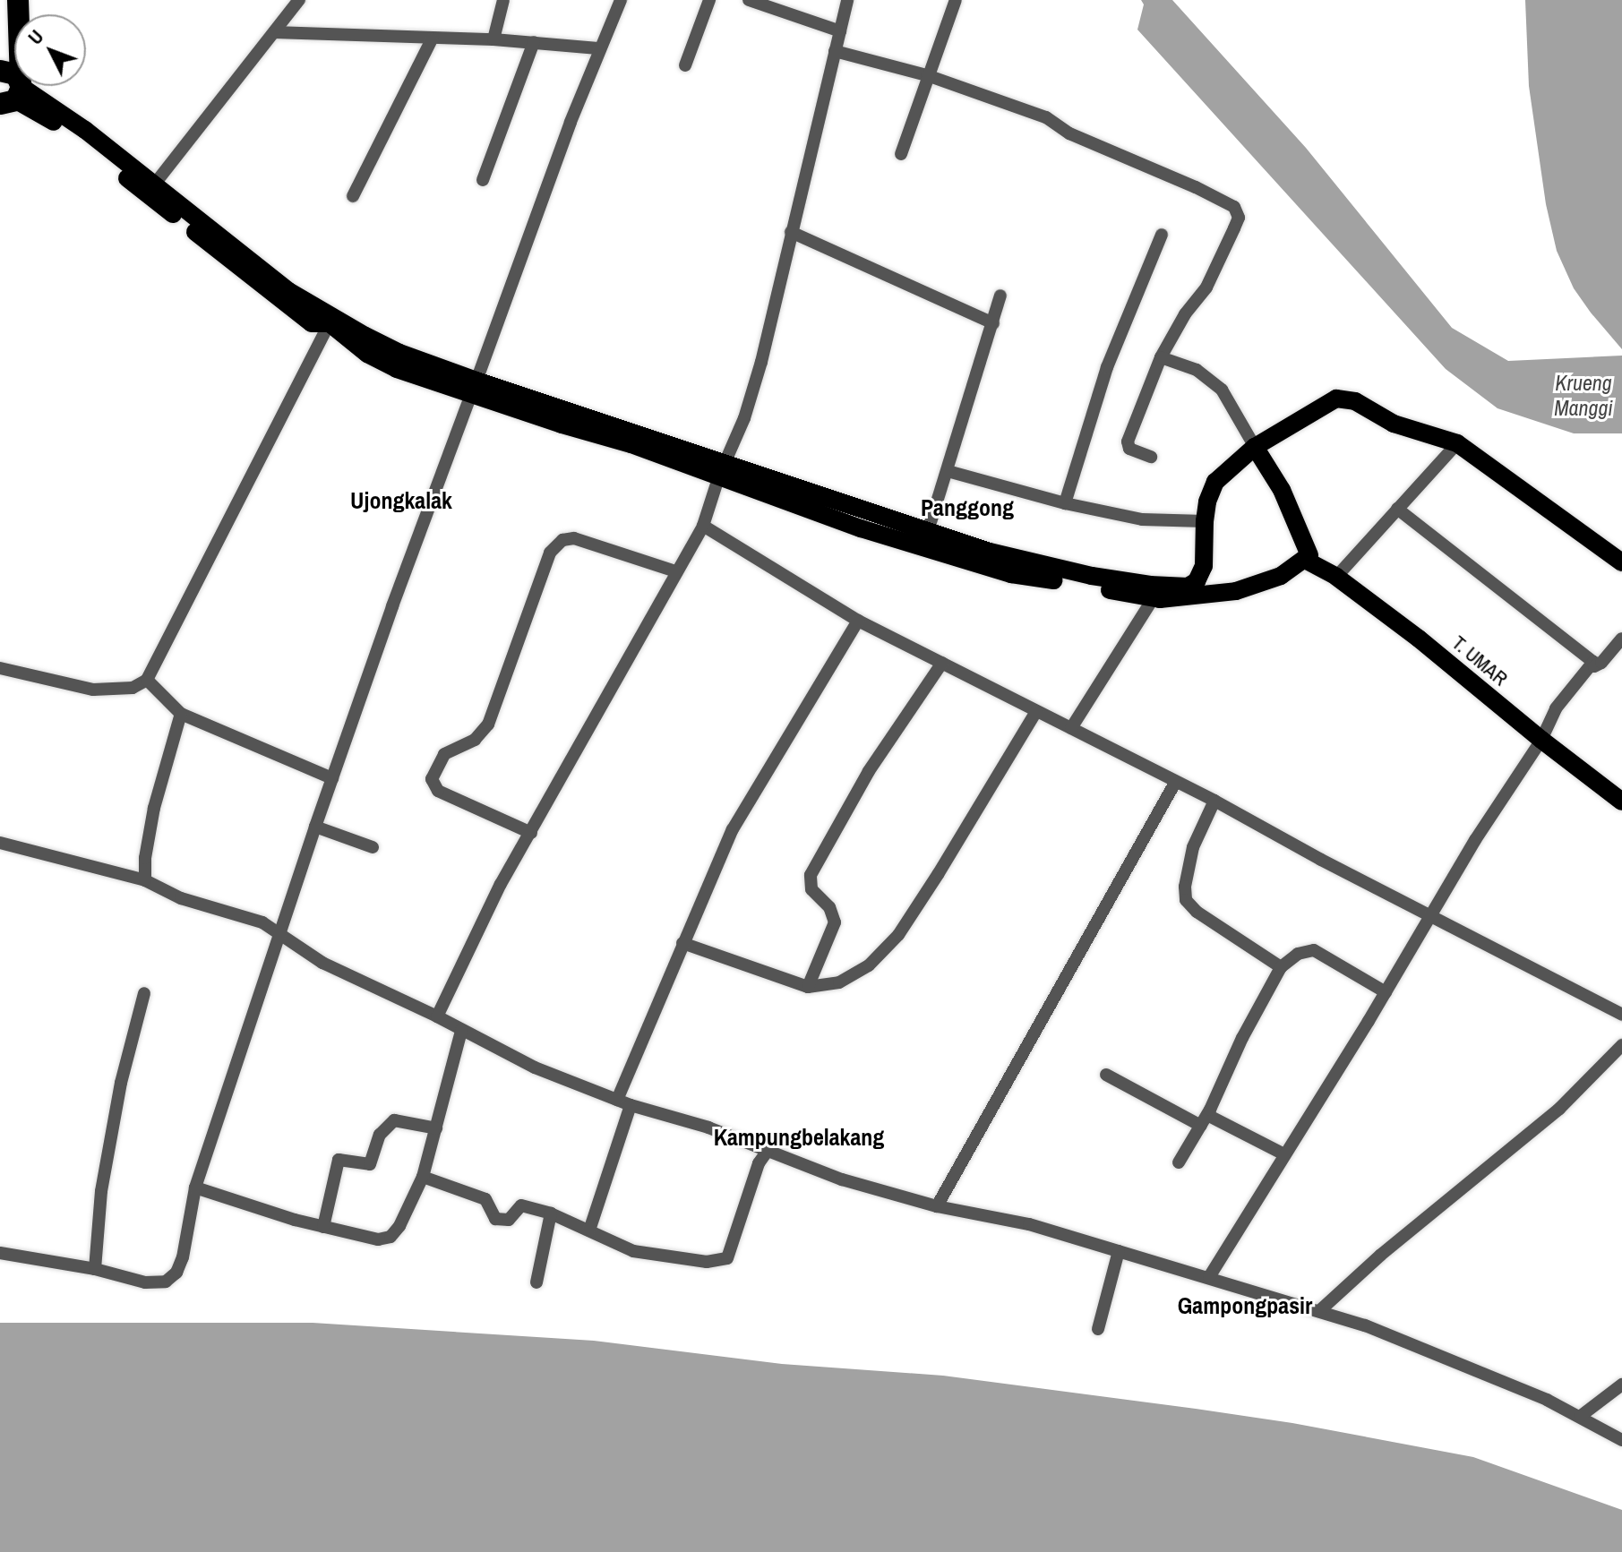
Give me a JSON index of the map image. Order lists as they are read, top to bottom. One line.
{"streets":{"main road":["T. UMAR"]},"districts":["Ujongkalak","Panggong","Kampungbelakang","Gampongpasir"],"water":["Krueng Manggi"],"north":"top left"}
